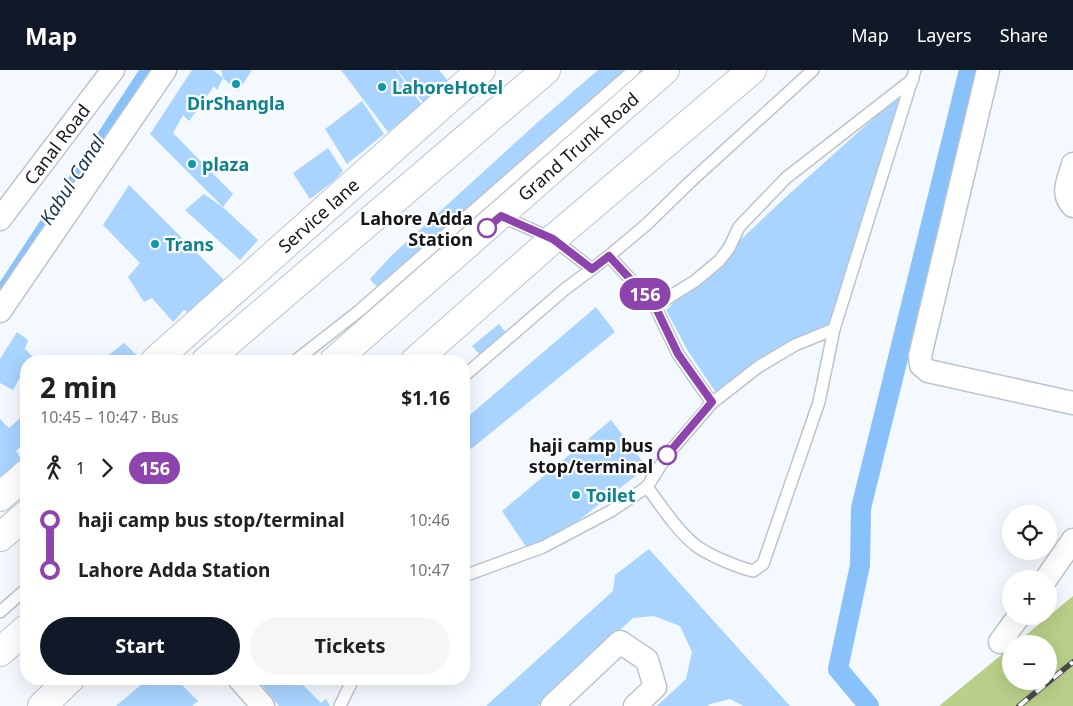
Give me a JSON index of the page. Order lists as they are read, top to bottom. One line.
{"streets":{"main road":["Grand Trunk Road","Service lane"],"street":["Canal Road"]},"water":["Kabul Canal"],"places":["DirShangla","LahoreHotel","plaza","Lahore Adda Station","Trans","haji camp bus stop/terminal","Toilet"],"lines":["bus line 156"],"page":{"header":"Map","nav":["Map","Layers","Share"],"on_map":"156","heading":["2 min","10:45 – 10:47 · Bus","$1.16"],"legs":["1","156"],"list":[{"name":"haji camp bus stop/terminal","value":"10:46"},{"name":"Lahore Adda Station","value":"10:47"}],"map_buttons":["+","−"],"buttons":["Start","Tickets"]}}
